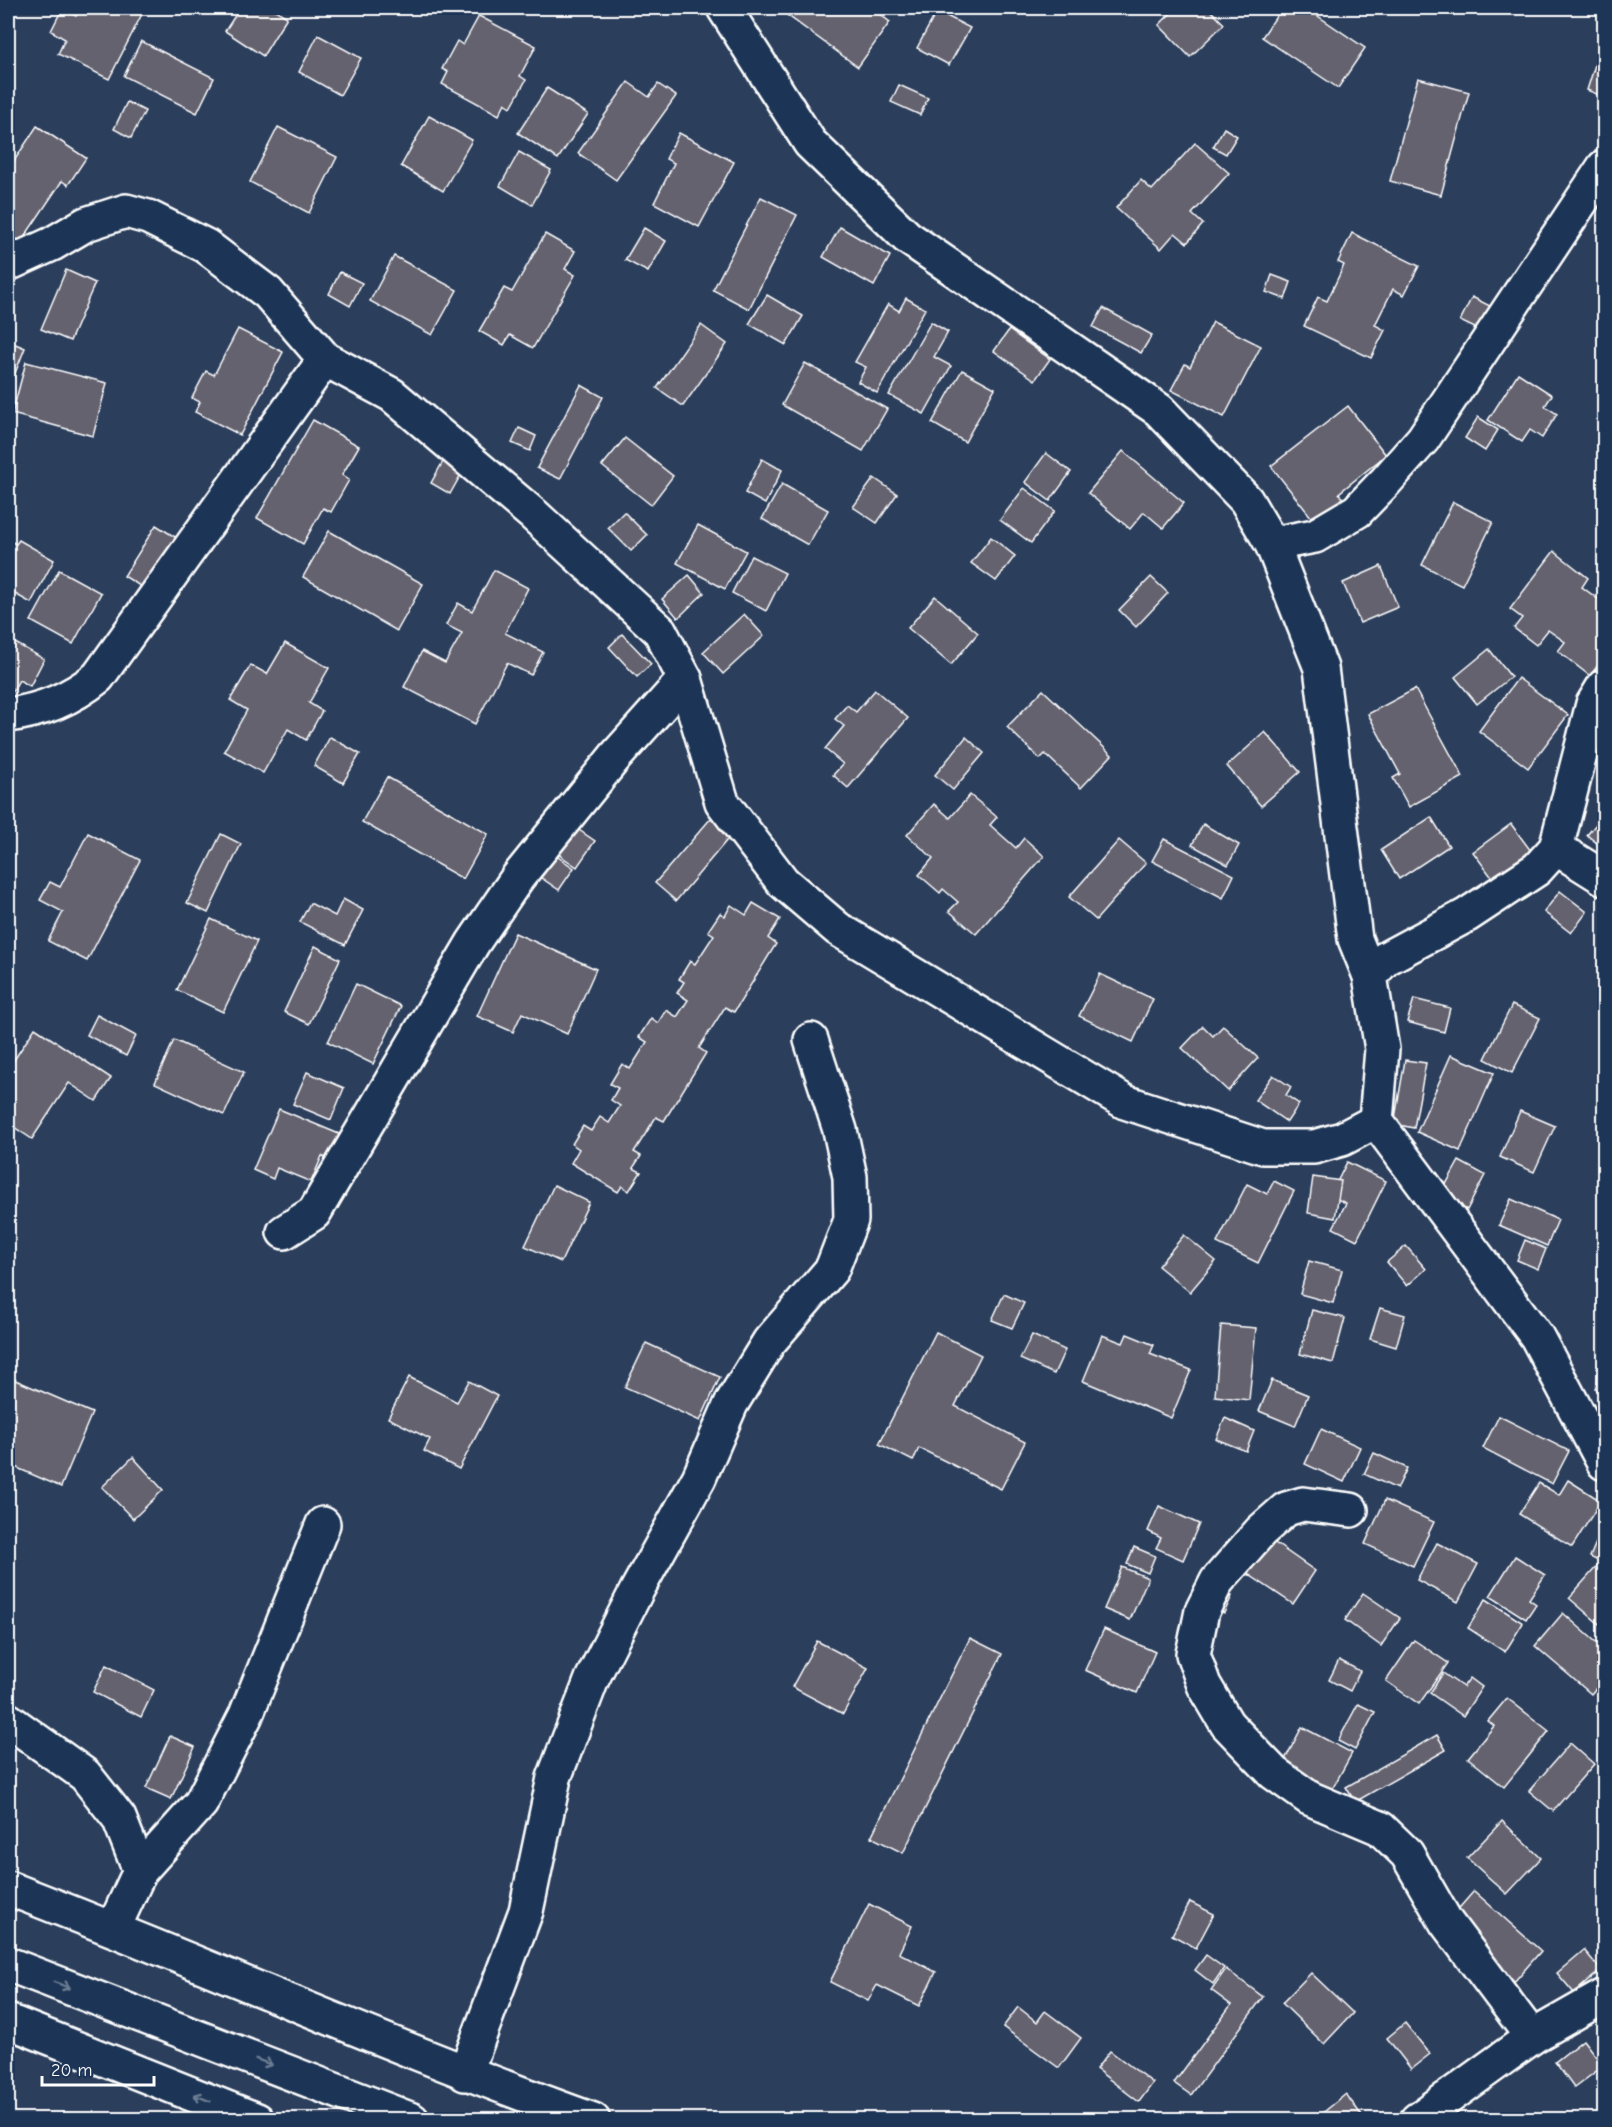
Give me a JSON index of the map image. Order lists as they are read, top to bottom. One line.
{"scale_bar":"20 m"}
